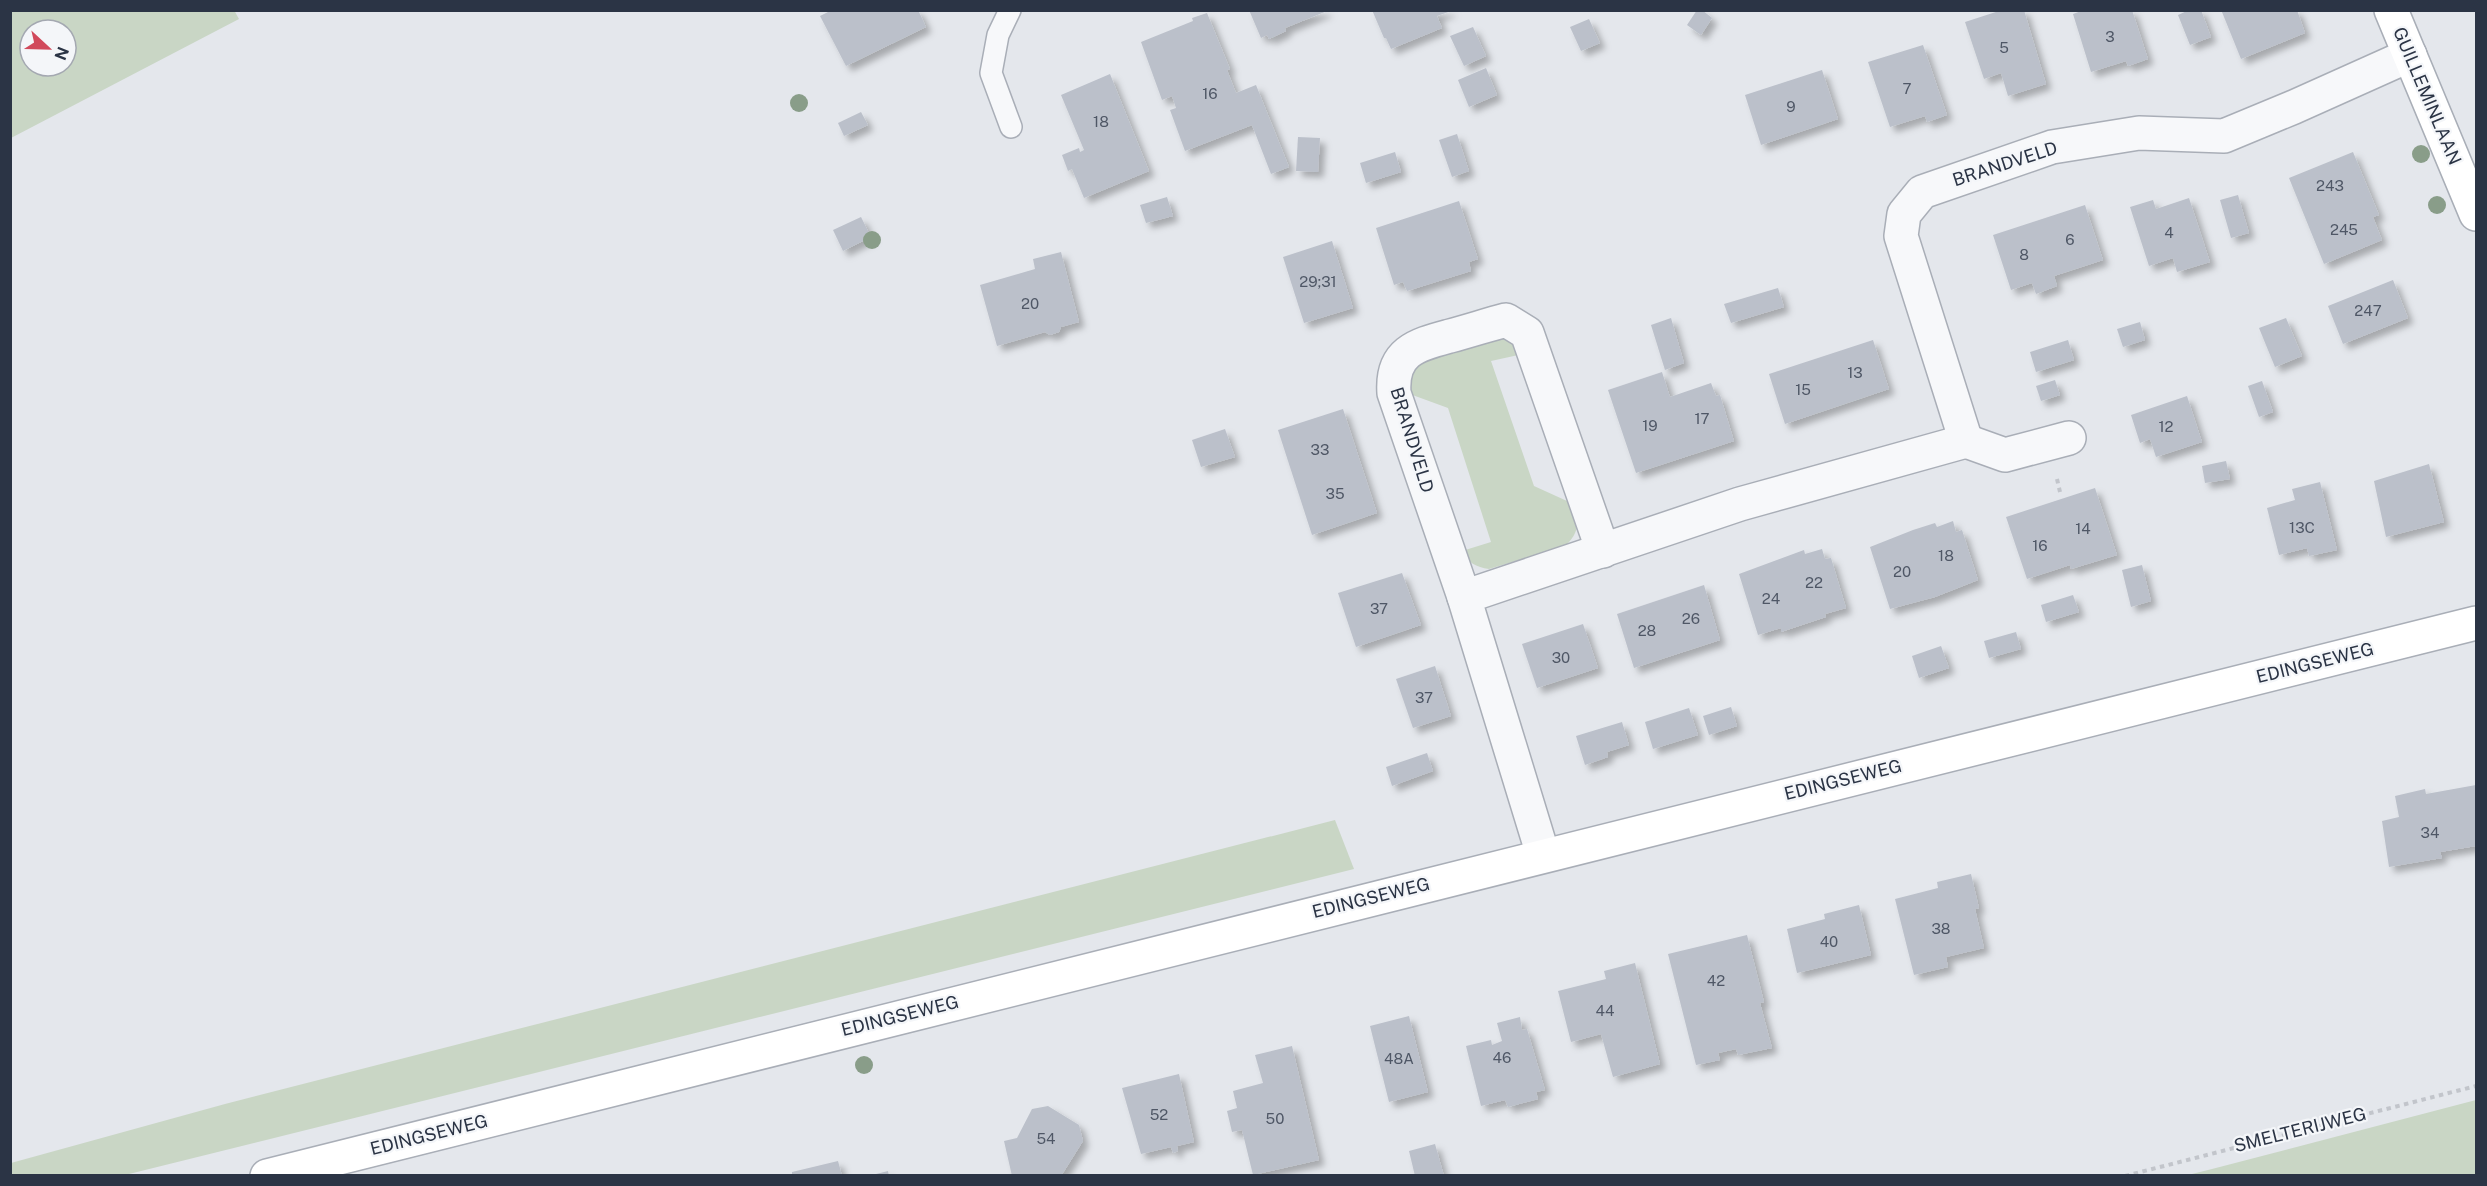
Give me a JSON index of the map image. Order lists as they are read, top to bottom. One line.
{"streets":{"main road":["GUILLEMINLAAN","EDINGSEWEG"],"street":["BRANDVELD"],"path":["SMELTERIJWEG"]},"crossings":[["GUILLEMINLAAN","BRANDVELD"],["BRANDVELD","EDINGSEWEG"]],"house_numbers":["3","5","7","16","9","18","243","245","4","6","8","29;31","20","247","13","15","17","19","12","33","35","13C","14","16","18","20","22","24","37","26","28","30","37","34","38","40","42","44","46","48A","52","50","54"],"north":"right"}
